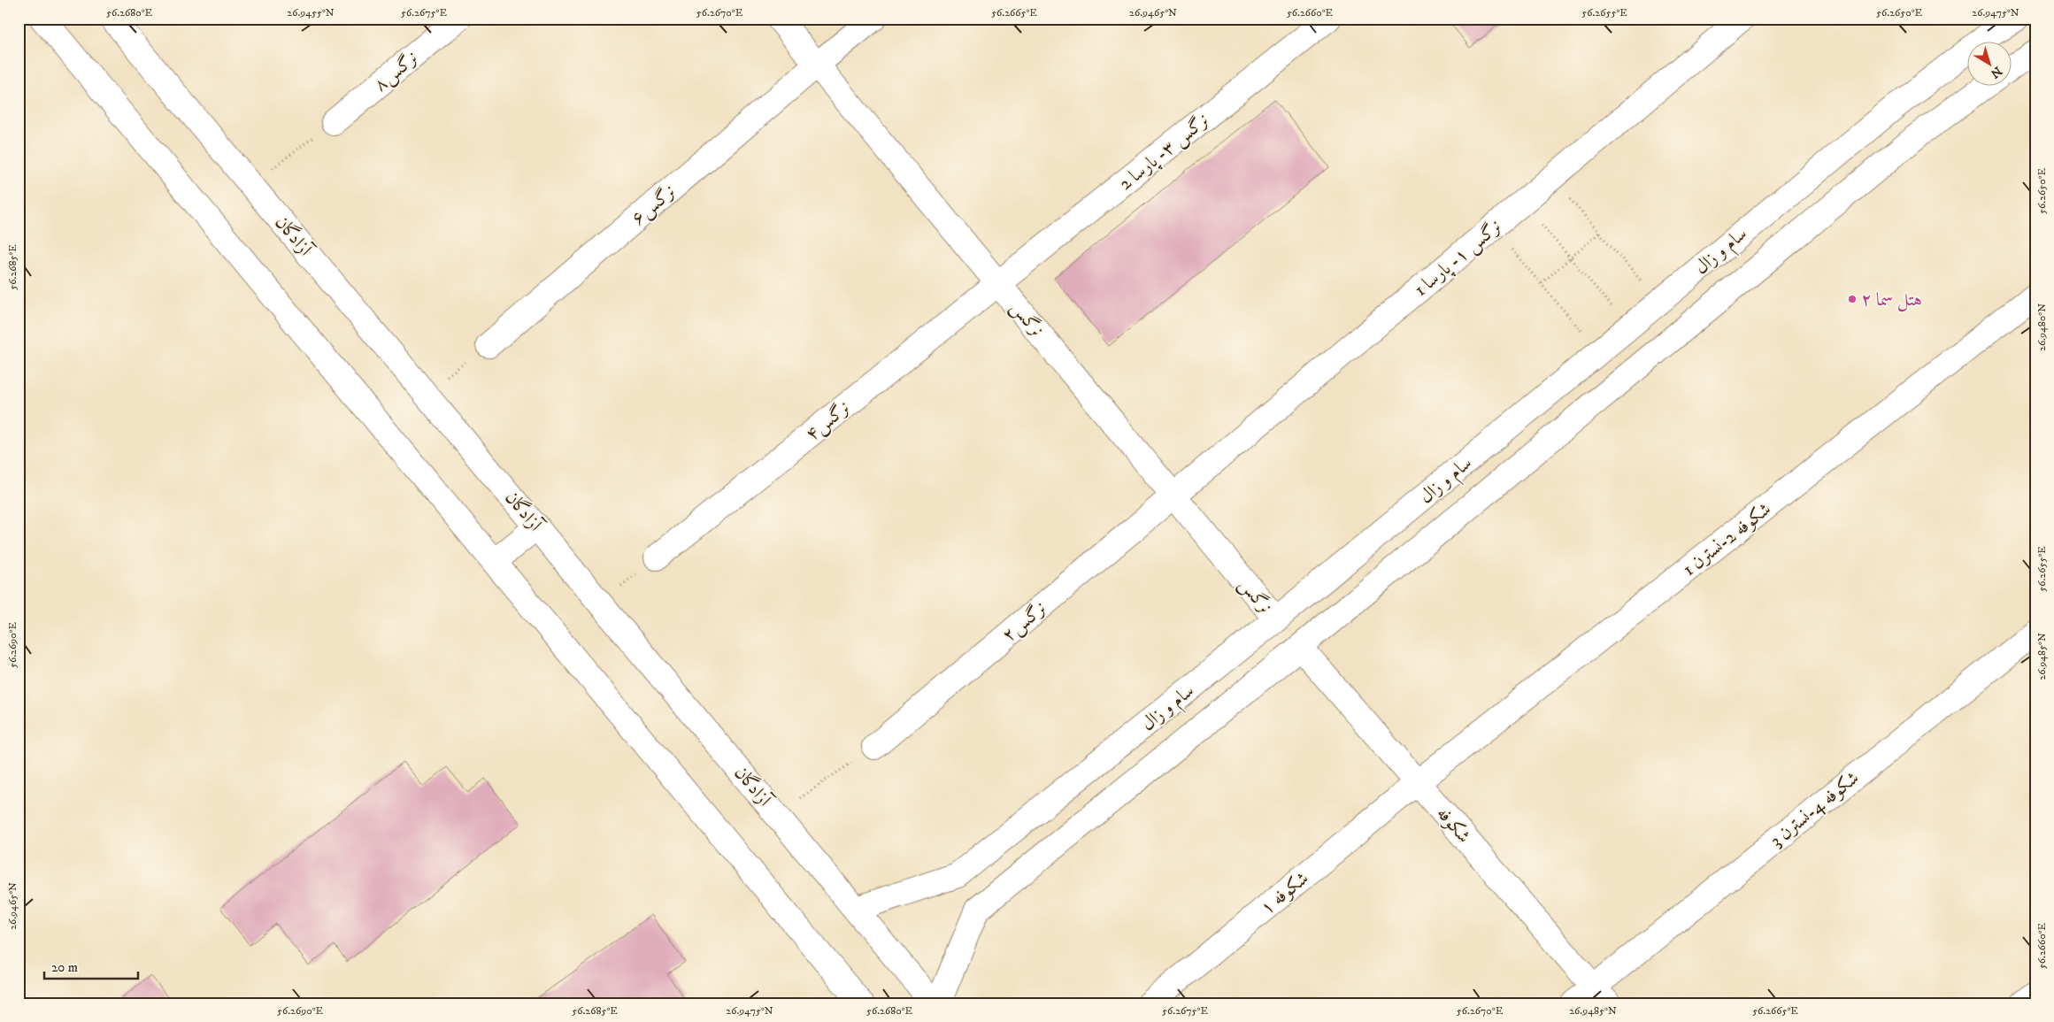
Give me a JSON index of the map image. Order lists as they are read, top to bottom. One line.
{"streets":{"street":["نرگس۸","نرگس ۳- پارسا 2","نرگس۶","آزادگان","سام و زال","نرگس ۱- پارسا 1","نرگس","نرگس۴","شکوفه 2-نسترن 1","نرگس۲","شکوفه 4-نسترن 3","شکوفه","شکوفه ۱"]},"crossings":[["نرگس ۳- پارسا 2","نرگس"],["نرگس ۳- پارسا 2","نرگس۴"],["نرگس۶","نرگس"],["آزادگان","سام و زال"],["سام و زال","نرگس"],["سام و زال","شکوفه"],["نرگس ۱- پارسا 1","نرگس"],["نرگس ۱- پارسا 1","نرگس۲"],["نرگس","نرگس۴"],["نرگس","نرگس۲"],["نرگس","شکوفه"],["شکوفه 2-نسترن 1","شکوفه"],["شکوفه 2-نسترن 1","شکوفه ۱"],["شکوفه 4-نسترن 3","شکوفه"],["شکوفه","شکوفه ۱"]],"places":["هتل سما ۲"],"scale_bar":"20 m","north":"bottom right","coordinates":["56.2680°E","26.9455°N","56.2675°E","56.2670°E","56.2665°E","26.9465°N","56.2660°E","56.2655°E","56.2650°E","26.9475°N","56.2685°E","26.9480°N","56.2690°E","26.9485°N"]}
